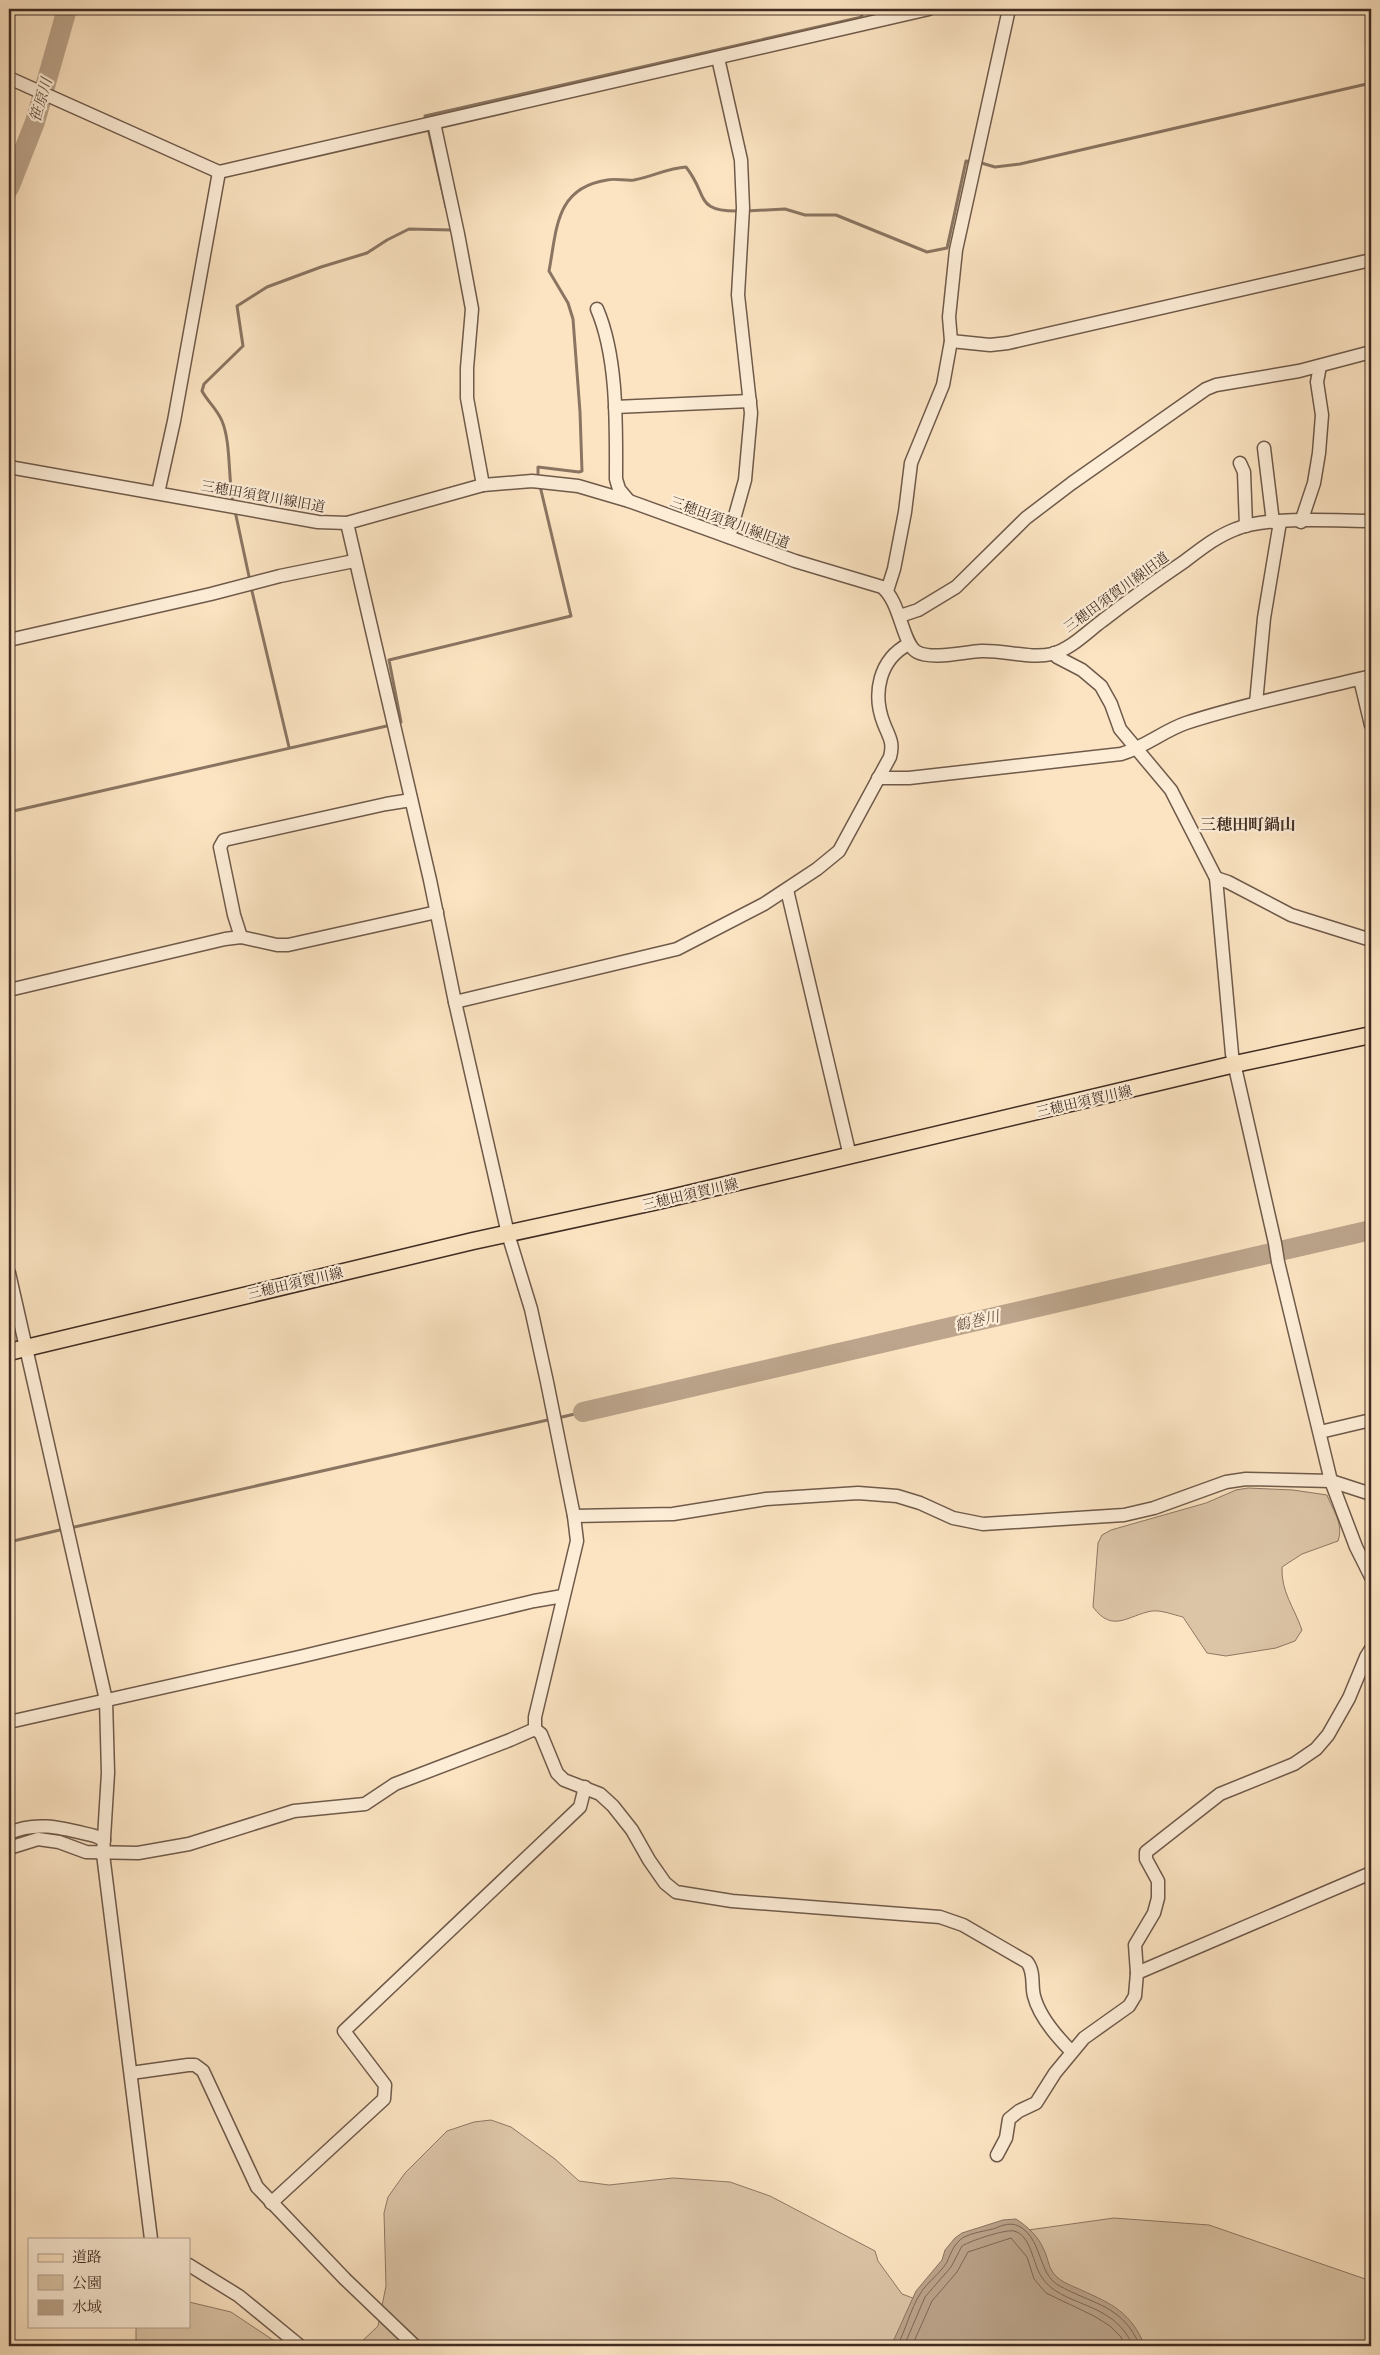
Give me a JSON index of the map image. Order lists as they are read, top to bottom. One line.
{"streets":{"main road":["三穂田須賀川線"],"street":["三穂田須賀川線旧道"]},"districts":["三穂田町鍋山"],"water":["笹原川","鶴巻川"],"legend":["道路","公園","水域"]}
